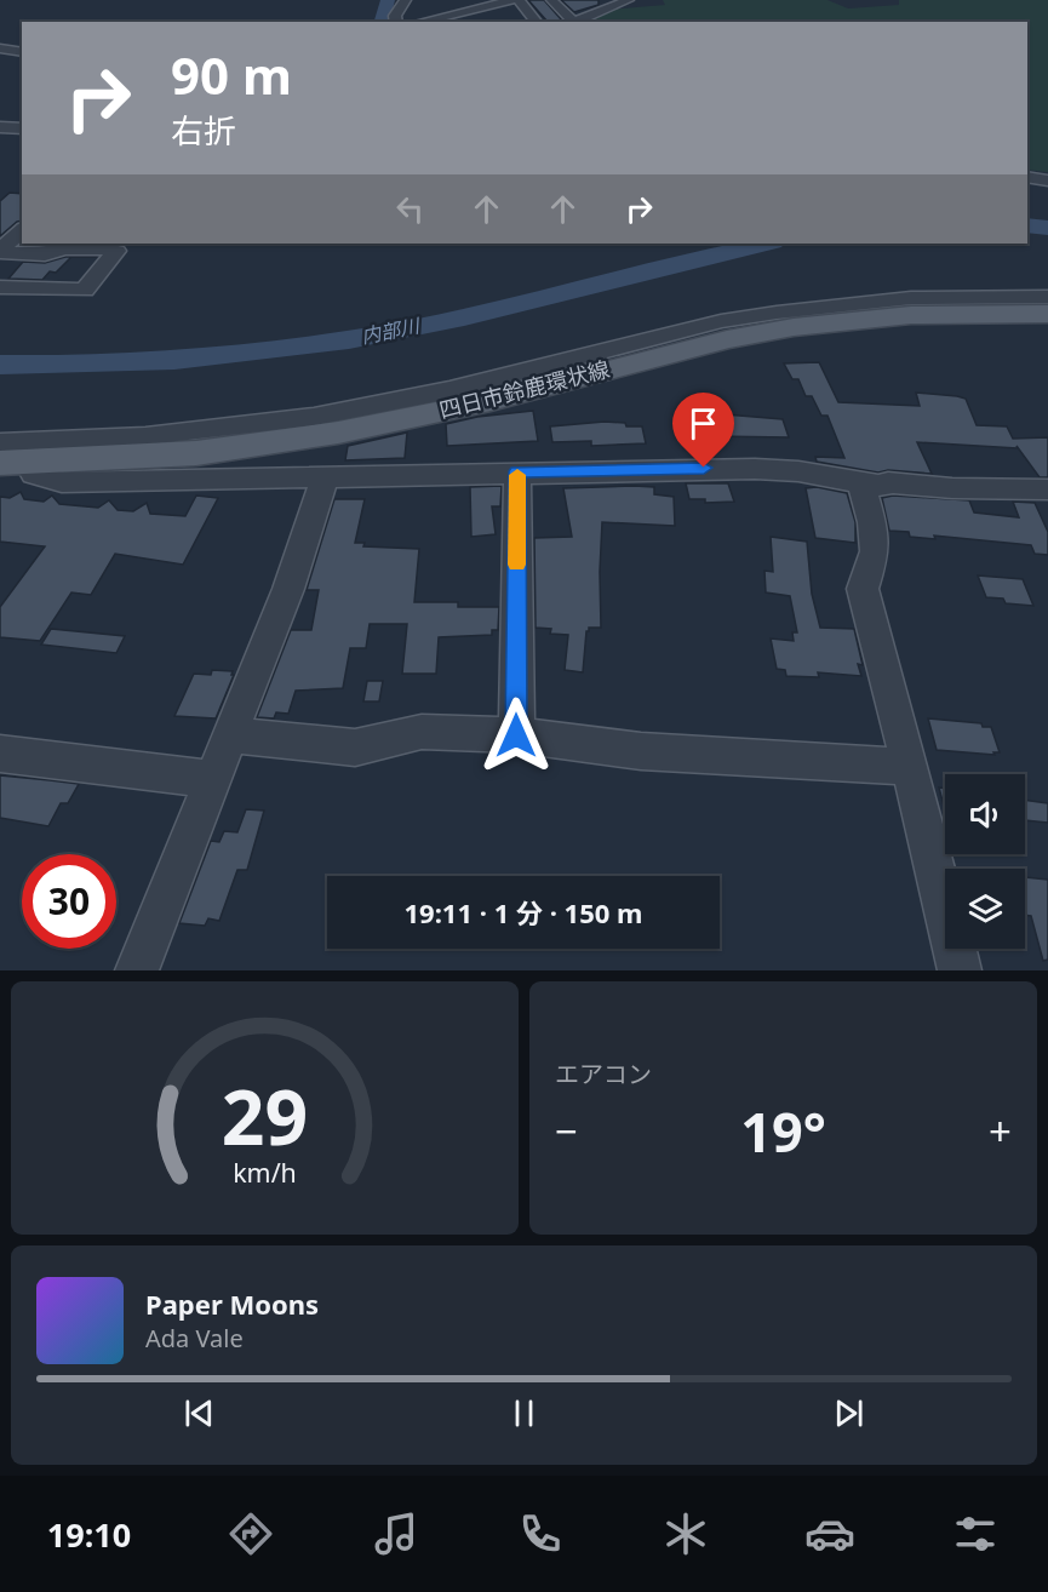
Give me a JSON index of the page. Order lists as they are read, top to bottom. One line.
{"streets":{"main road":["四日市鈴鹿環状線"]},"water":["内部川"],"page":{"turn":["90 m","右折"],"limit":"30","trip":"19:11 · 1 分 · 150 m","tile":"エアコン","heat":["−","19°","+"],"song":["Paper Moons","Ada Vale"],"tabs":"19:10","gauge":["29","km/h"]}}
